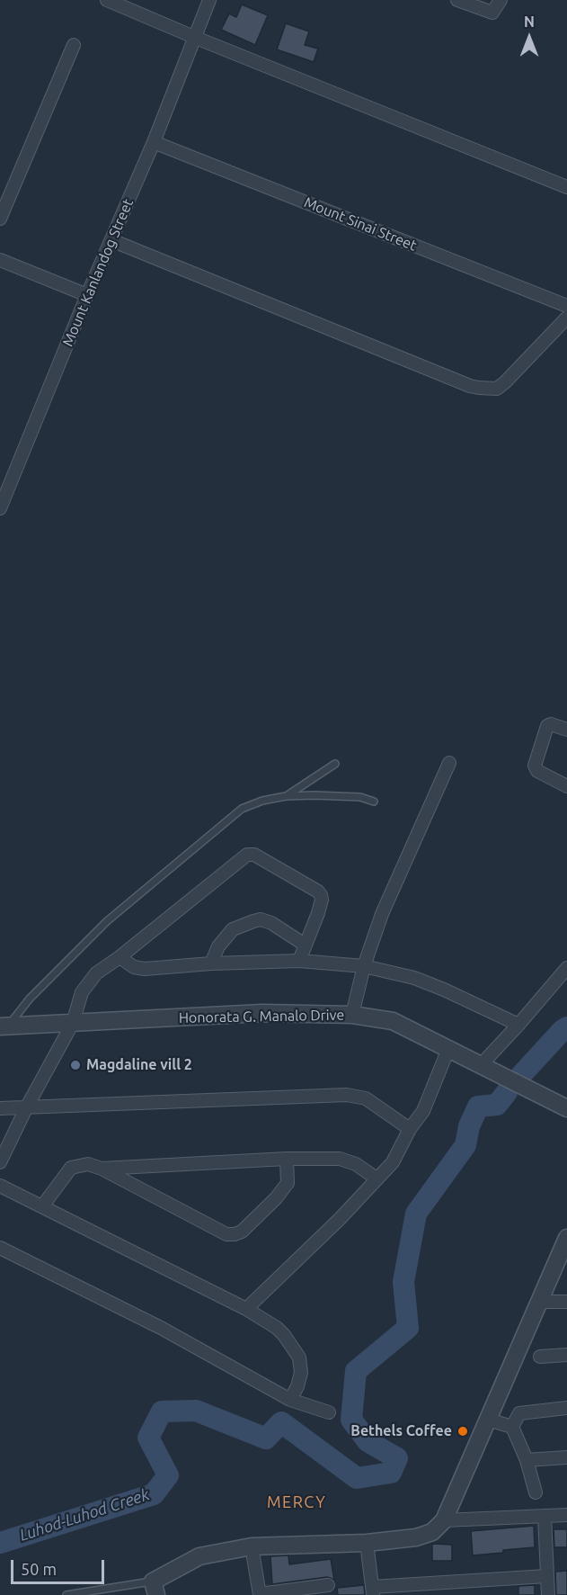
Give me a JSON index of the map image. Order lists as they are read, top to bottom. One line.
{"streets":{"street":["Mount Sinai Street","Mount Kanlandog Street","Honorata G. Manalo Drive"]},"crossings":[["Mount Sinai Street","Mount Kanlandog Street"]],"districts":["MERCY"],"water":["Luhod-Luhod Creek"],"places":["Magdaline vill 2","Bethels Coffee"],"scale_bar":"50 m","north":"top"}
